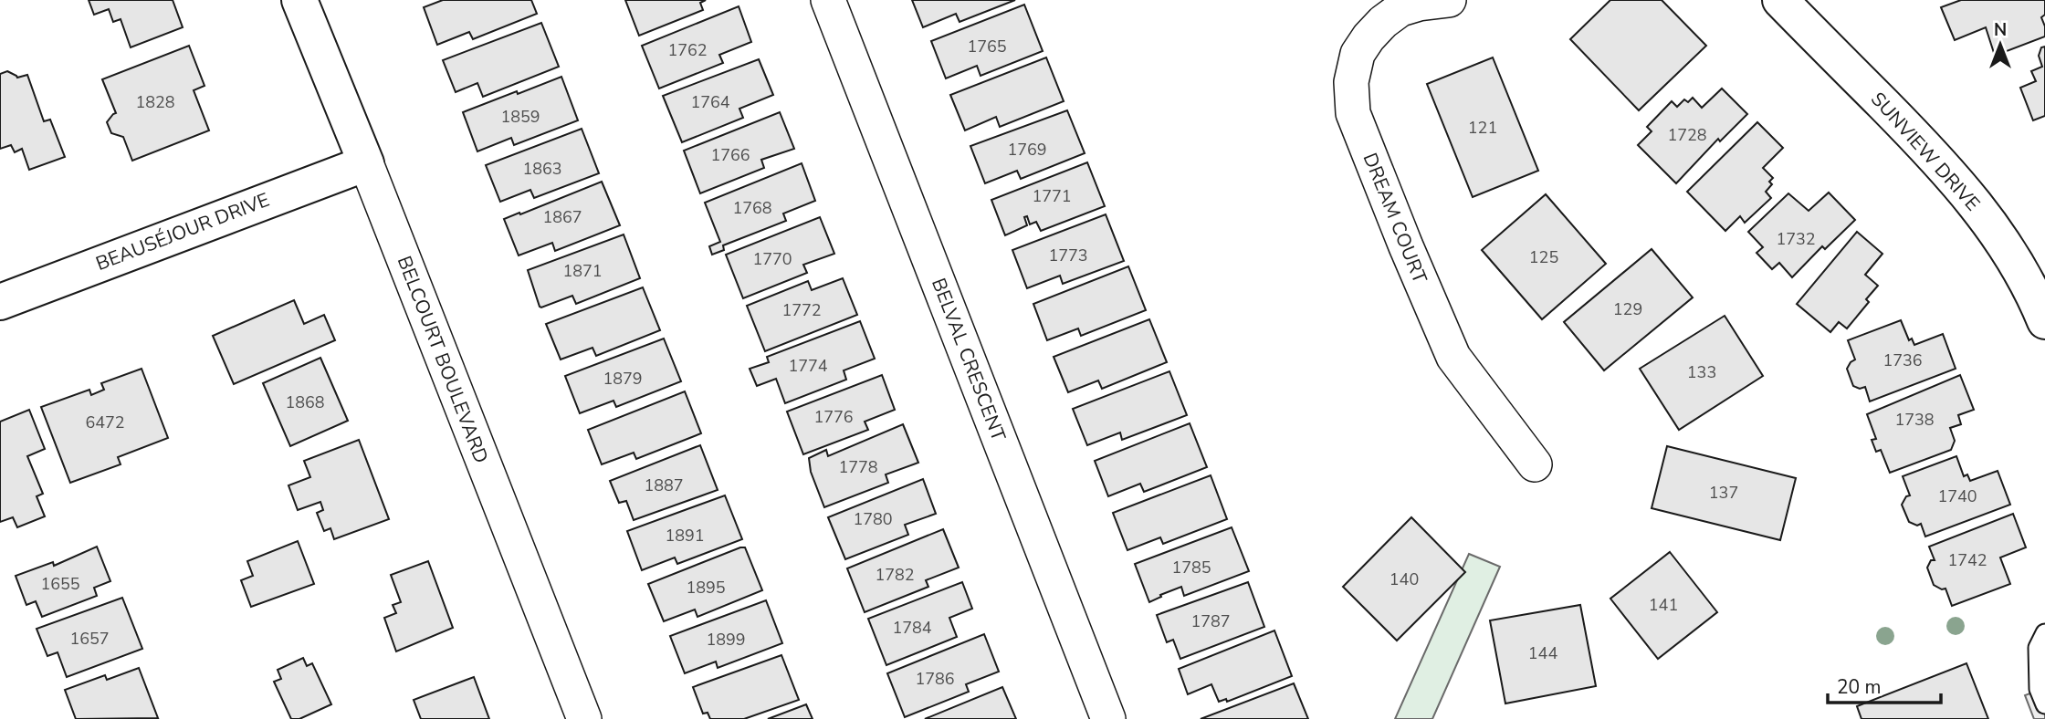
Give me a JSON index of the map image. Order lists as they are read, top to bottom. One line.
{"streets":{"street":["SUNVIEW DRIVE","DREAM COURT","BEAUSÉJOUR DRIVE","BELCOURT BOULEVARD","BELVAL CRESCENT"]},"crossings":[["BEAUSÉJOUR DRIVE","BELCOURT BOULEVARD"]],"house_numbers":["1765","1762","1828","1764","1859","121","1728","1769","1766","1863","1771","1768","1867","1732","1773","125","1770","1871","129","1772","1736","1774","133","1879","1868","1776","1738","6472","1778","1887","137","1740","1780","1891","1742","1785","1782","140","1655","1895","141","1787","1784","1657","1899","144","1786"],"scale_bar":"20 m","north":"top"}
